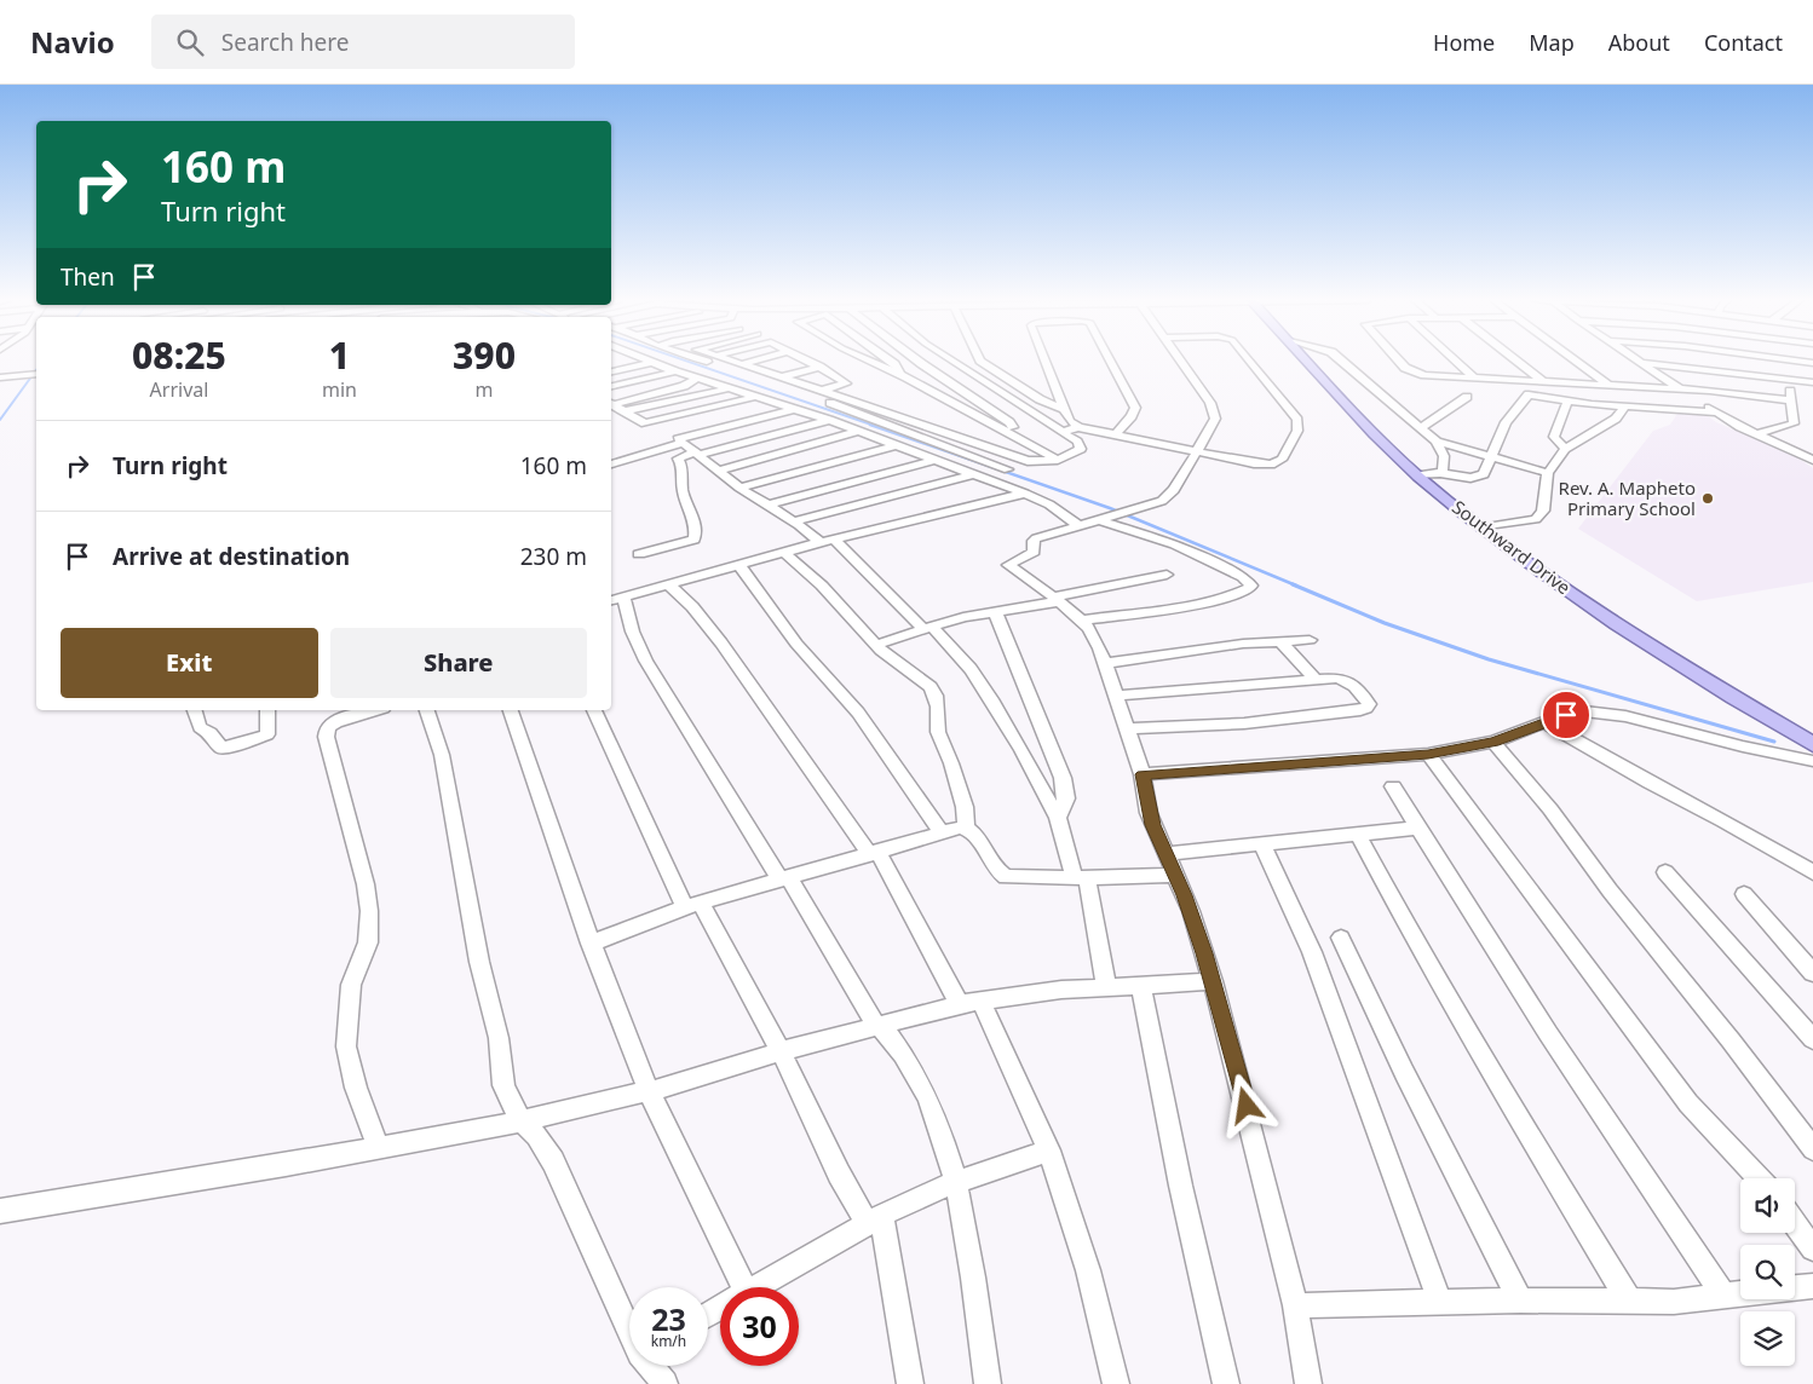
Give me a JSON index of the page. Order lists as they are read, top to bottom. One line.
{"streets":{"main road":["Southward Drive"]},"places":["Rev. A. Mapheto Primary School"],"page":{"header":"Navio","search":"Search here","nav":["Home","Map","About","Contact"],"turn":["160 m","Turn right"],"then":"Then","eta":["08:25","Arrival","1","min","390","m"],"list":[{"name":"Turn right","value":"160 m"},{"name":"Arrive at destination","value":"230 m"}],"buttons":["Exit","Share"],"speed":"23 km/h","limit":"30"}}
